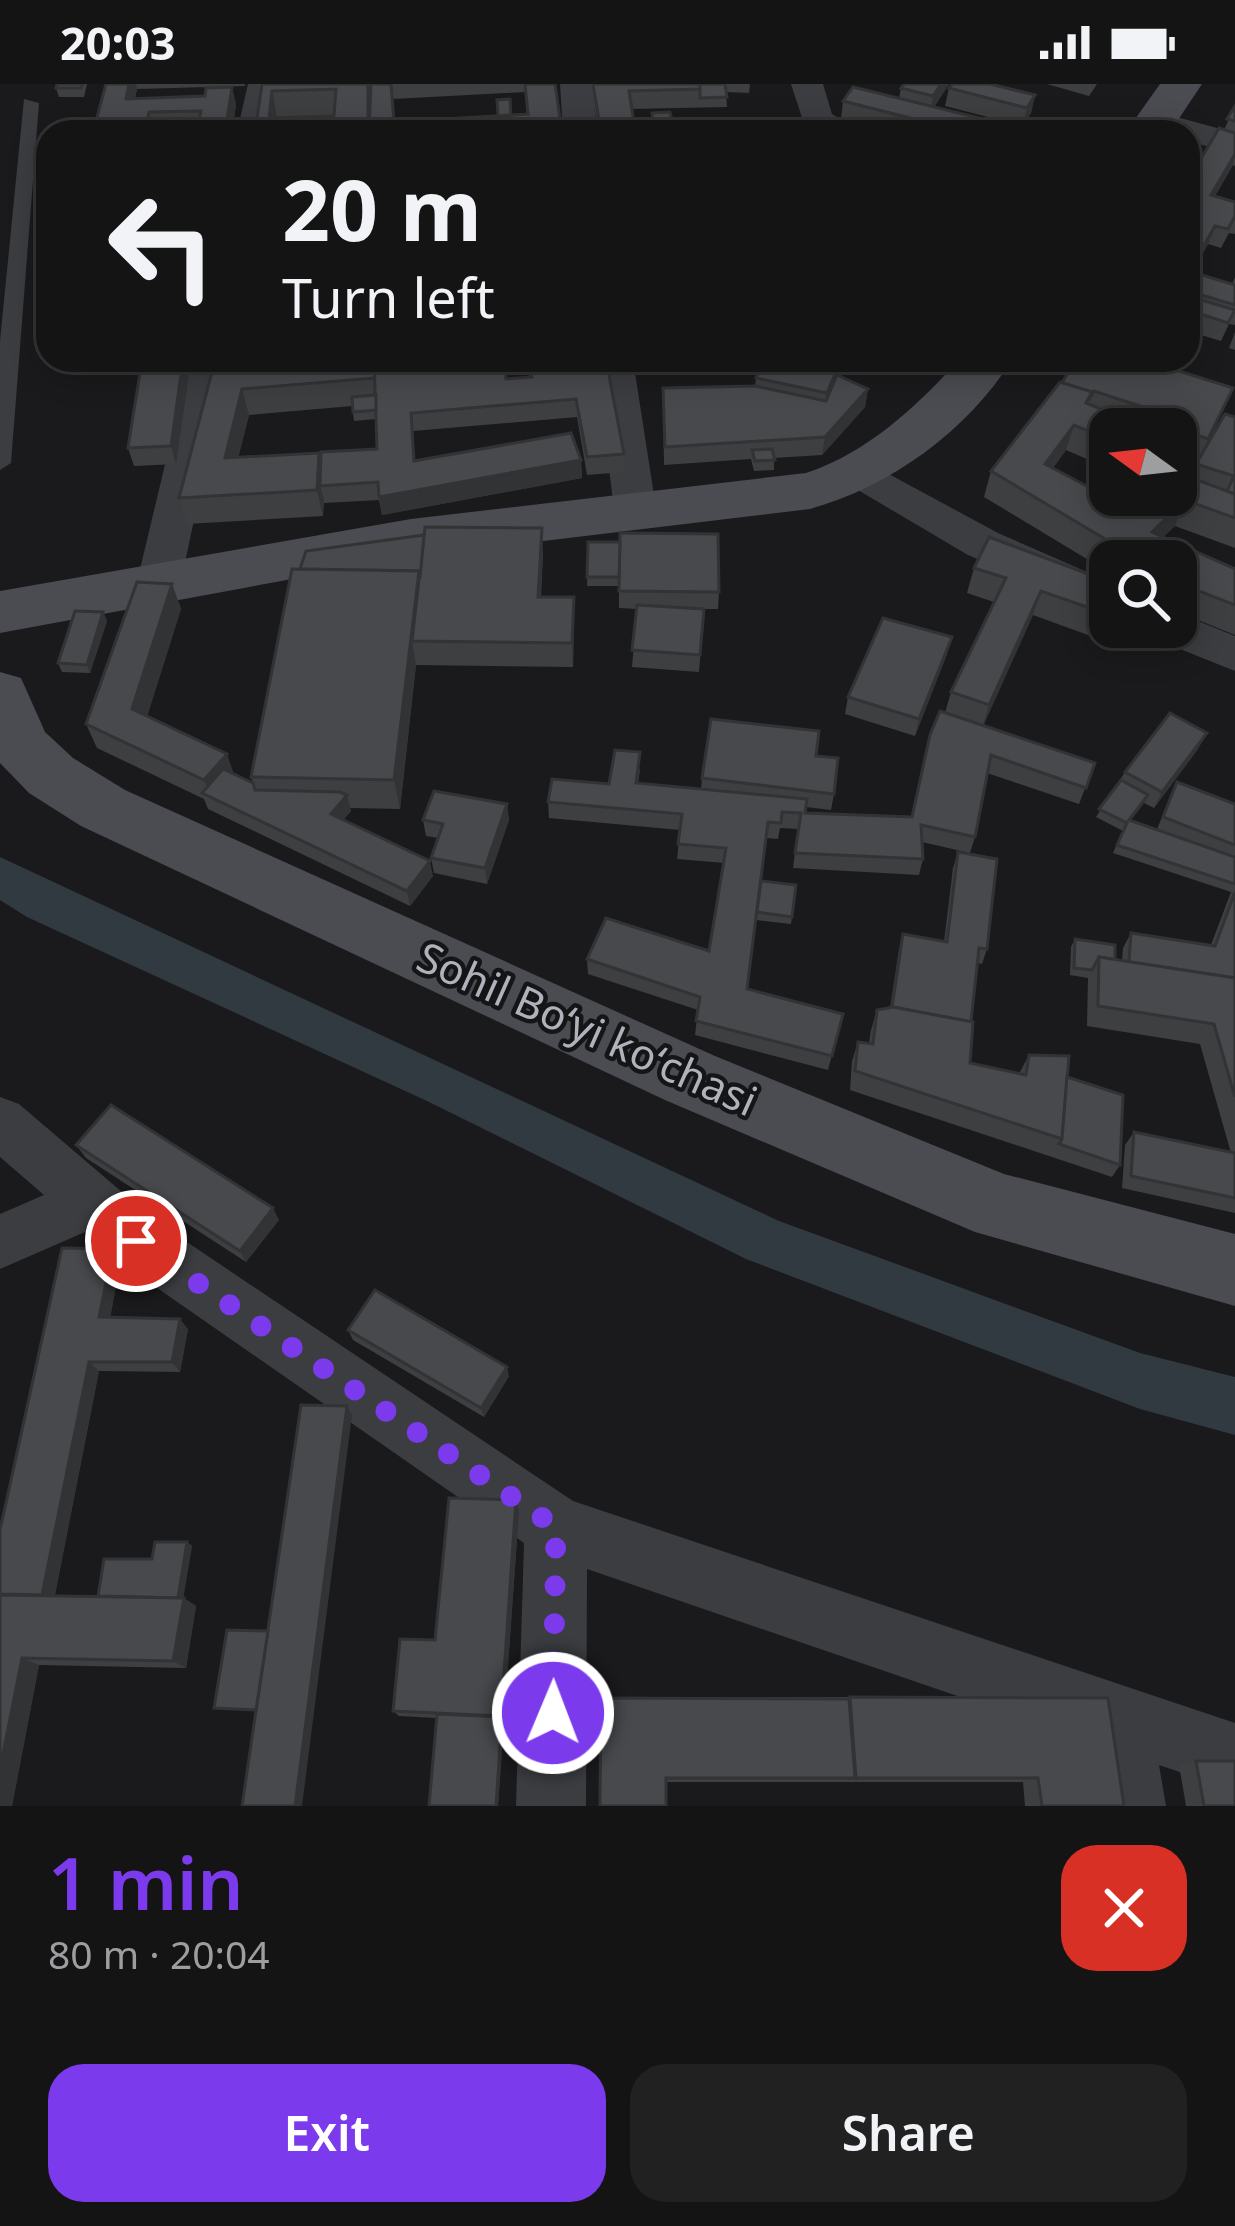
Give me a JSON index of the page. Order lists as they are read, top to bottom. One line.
{"streets":{"main road":["Sohil Boʻyi koʻchasi"]},"north":"left","page":{"status":"20:03","turn":["20 m","Turn left"],"heading":["1 min","80 m · 20:04"],"buttons":["Exit","Share"]}}
